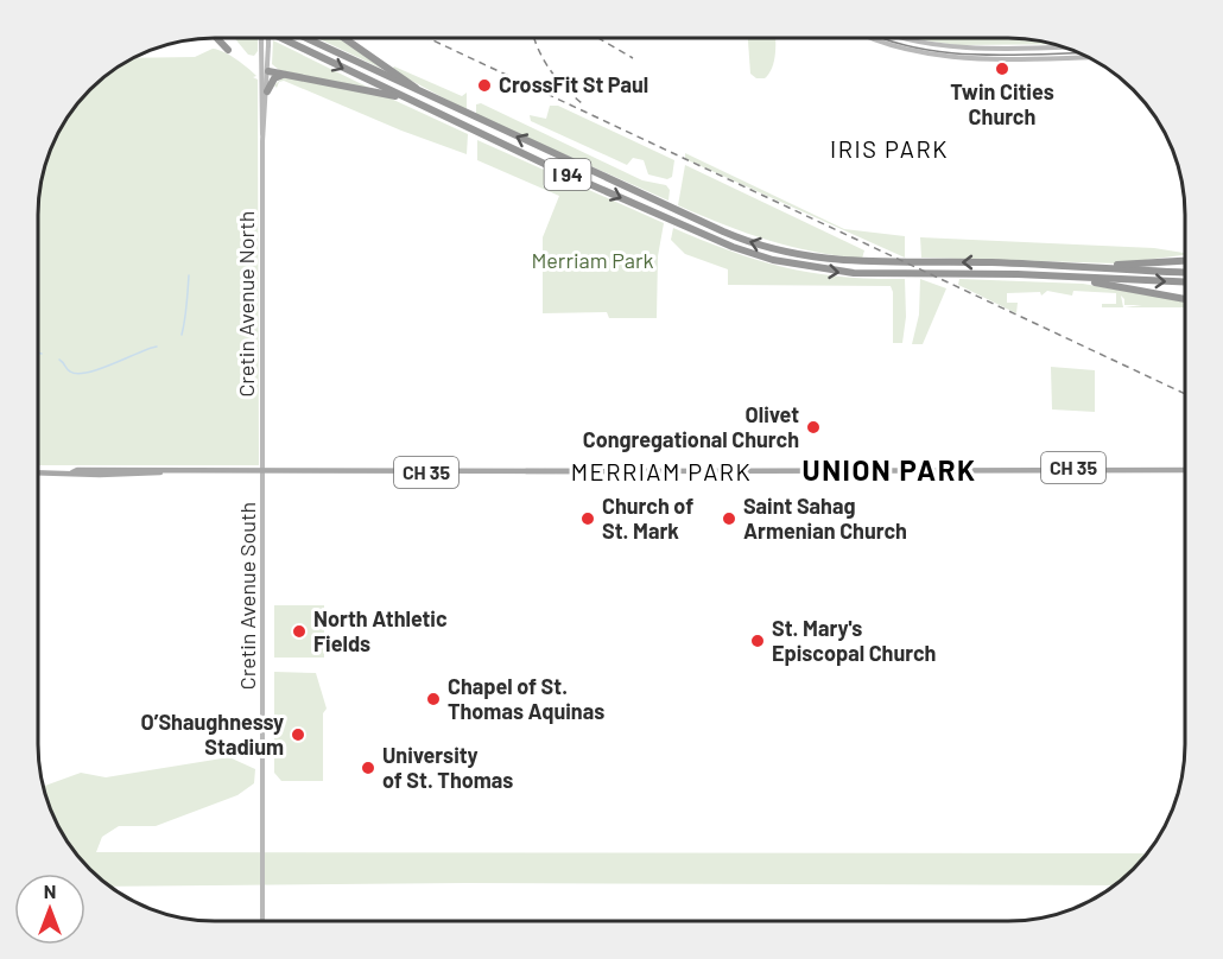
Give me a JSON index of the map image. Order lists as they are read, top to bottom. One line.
{"streets":{"highway":["I 94"],"main road":["Cretin Avenue North","CH 35","Cretin Avenue South"]},"crossings":[["Cretin Avenue North","CH 35"],["Cretin Avenue North","Cretin Avenue South"],["CH 35","Cretin Avenue South"]],"districts":["IRIS PARK","UNION PARK","MERRIAM PARK"],"parks":["Merriam Park"],"places":["Twin Cities Church","CrossFit St Paul","Olivet Congregational Church","Church of St. Mark","Saint Sahag Armenian Church","North Athletic Fields","St. Mary's Episcopal Church","Chapel of St. Thomas Aquinas","O’Shaughnessy Stadium","University of St. Thomas"],"north":"top"}
